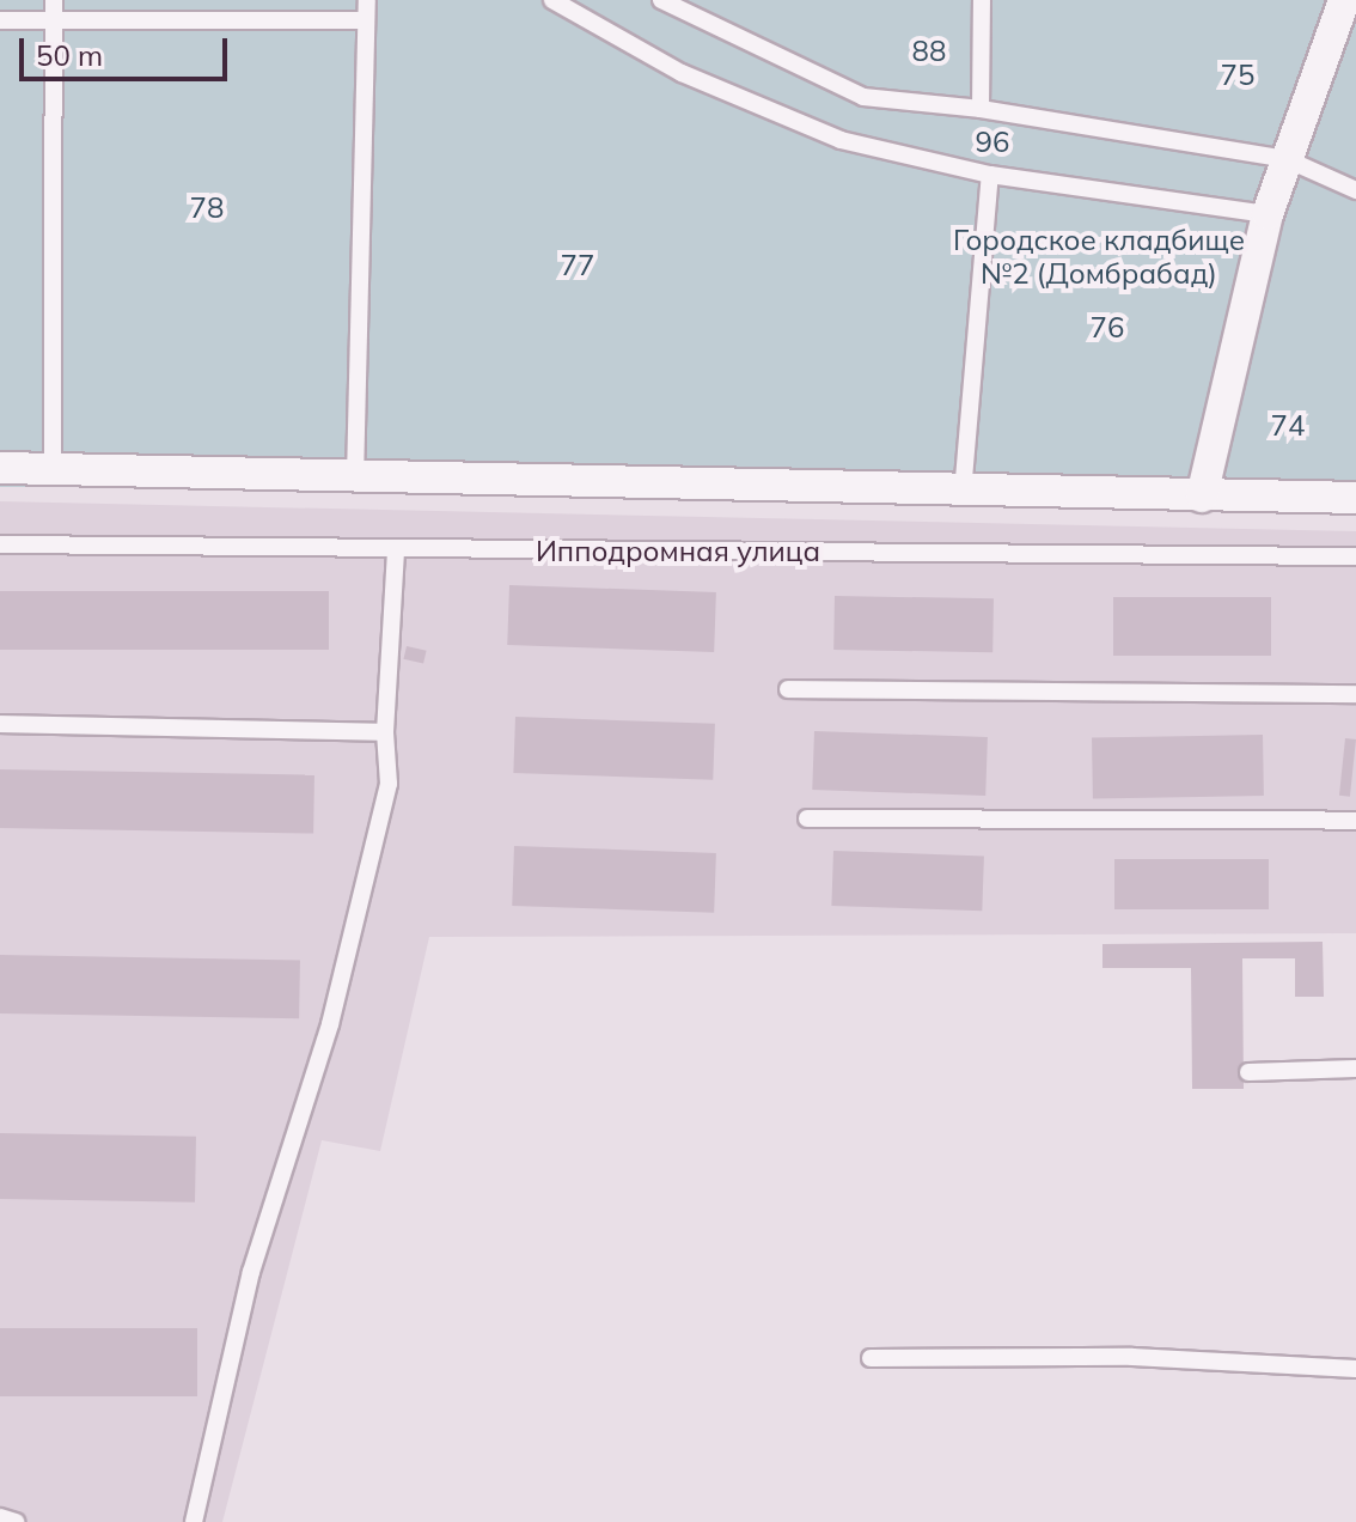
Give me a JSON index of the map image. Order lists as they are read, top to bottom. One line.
{"streets":{"lane":["Ипподромная улица"]},"parks":["88","75","96","78","Городское кладбище №2 (Домбрабад)","77","76","74"],"scale_bar":"50 m"}
